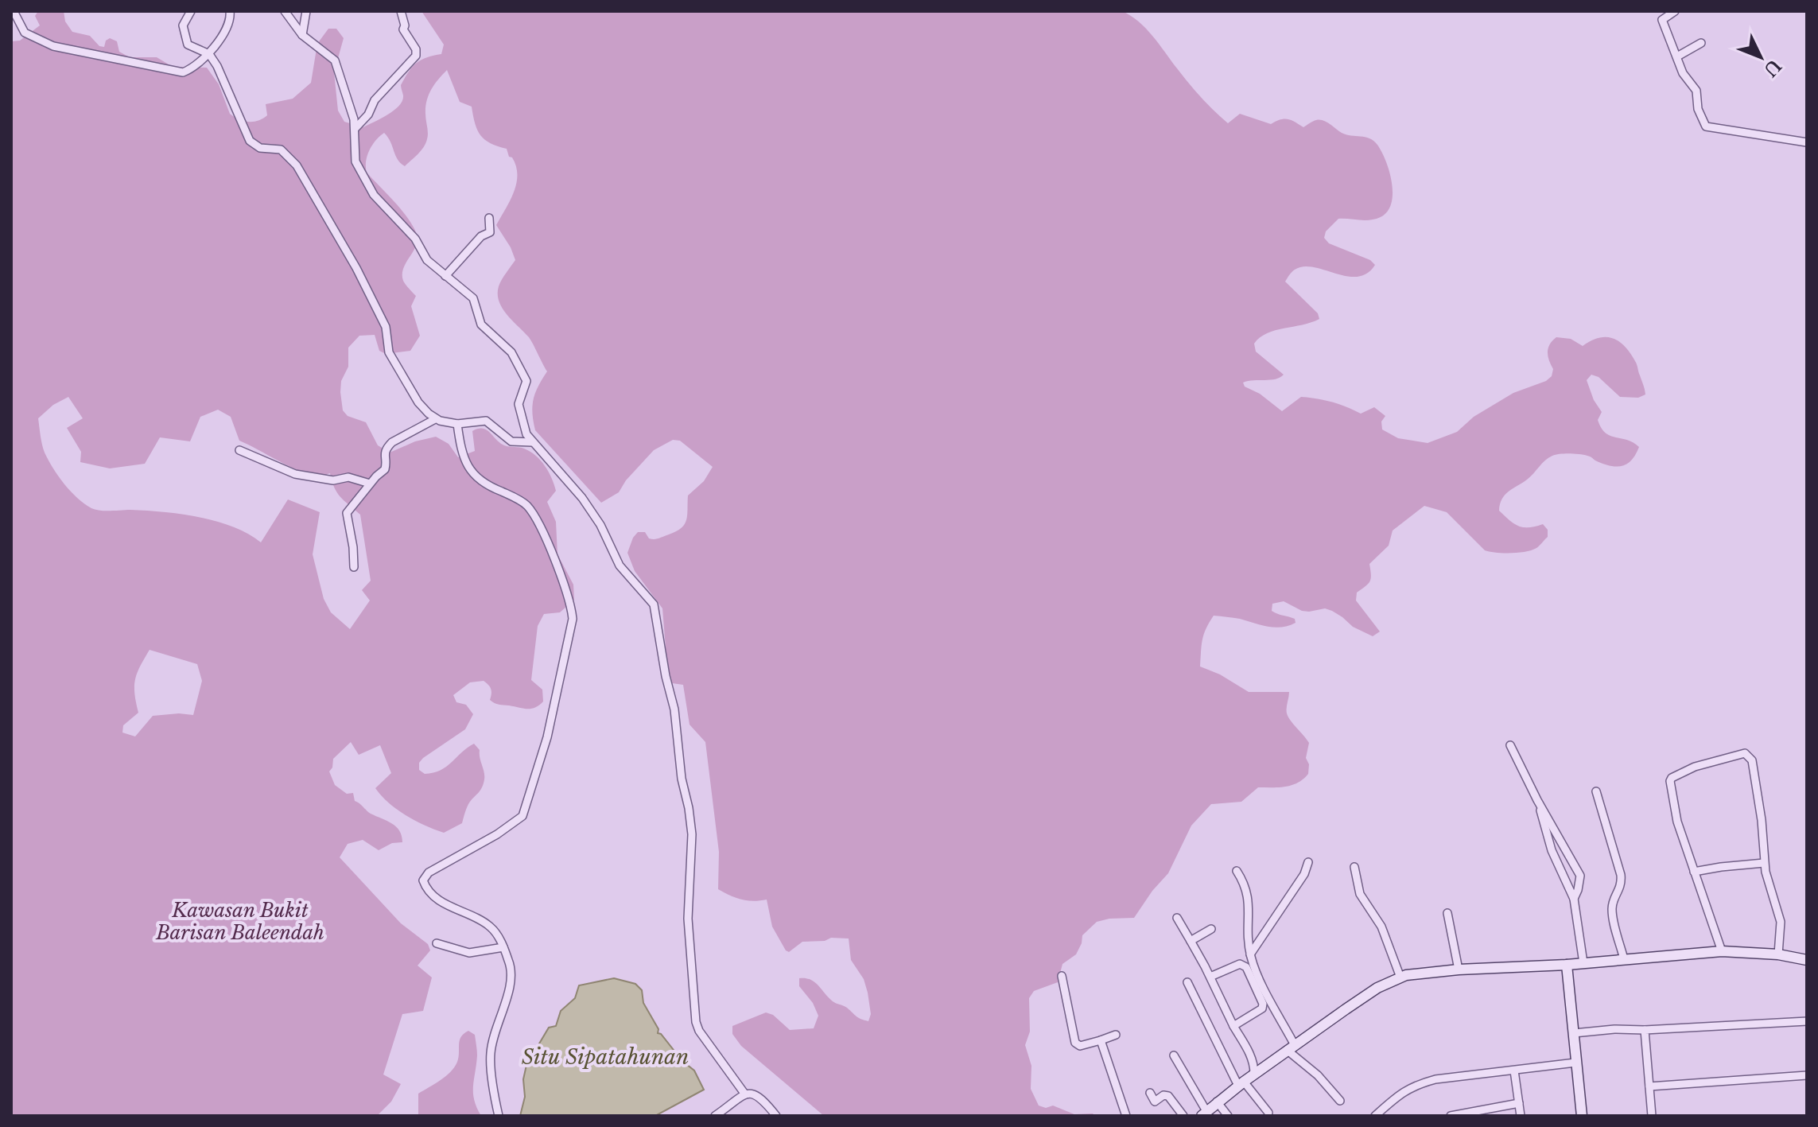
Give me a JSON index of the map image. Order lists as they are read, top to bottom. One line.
{"water":["Situ Sipatahunan"],"parks":["Kawasan Bukit Barisan Baleendah"],"north":"bottom right"}
